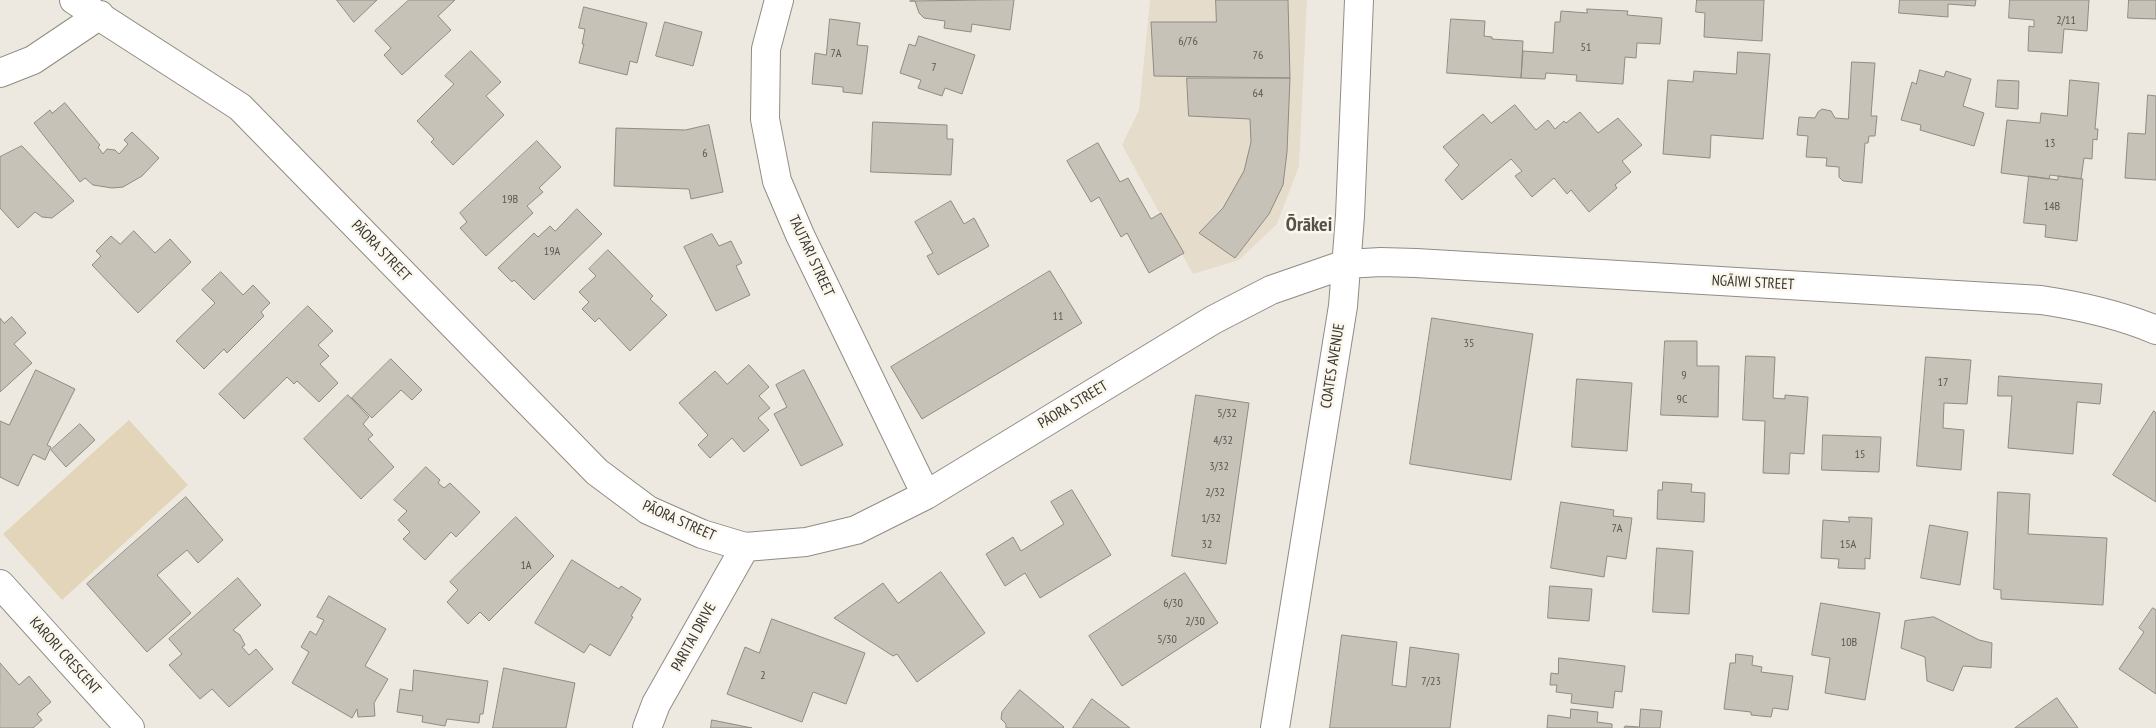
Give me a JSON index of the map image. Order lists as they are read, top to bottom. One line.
{"streets":{"street":["PĀORA STREET","TAUTARI STREET","NGĀIWI STREET","COATES AVENUE","PARITAI DRIVE","KARORI CRESCENT"]},"crossings":[["PĀORA STREET","TAUTARI STREET"],["PĀORA STREET","NGĀIWI STREET"],["PĀORA STREET","COATES AVENUE"],["PĀORA STREET","PARITAI DRIVE"],["NGĀIWI STREET","COATES AVENUE"]],"districts":["Ōrākei"],"house_numbers":["2/11","6/76","51","7A","76","7","64","13","6","19B","14B","19A","11","35","9","17","9C","5/32","4/32","15","3/32","2/32","1/32","7A","32","15A","1A","6/30","2/30","5/30","10B","2","7/23"]}
